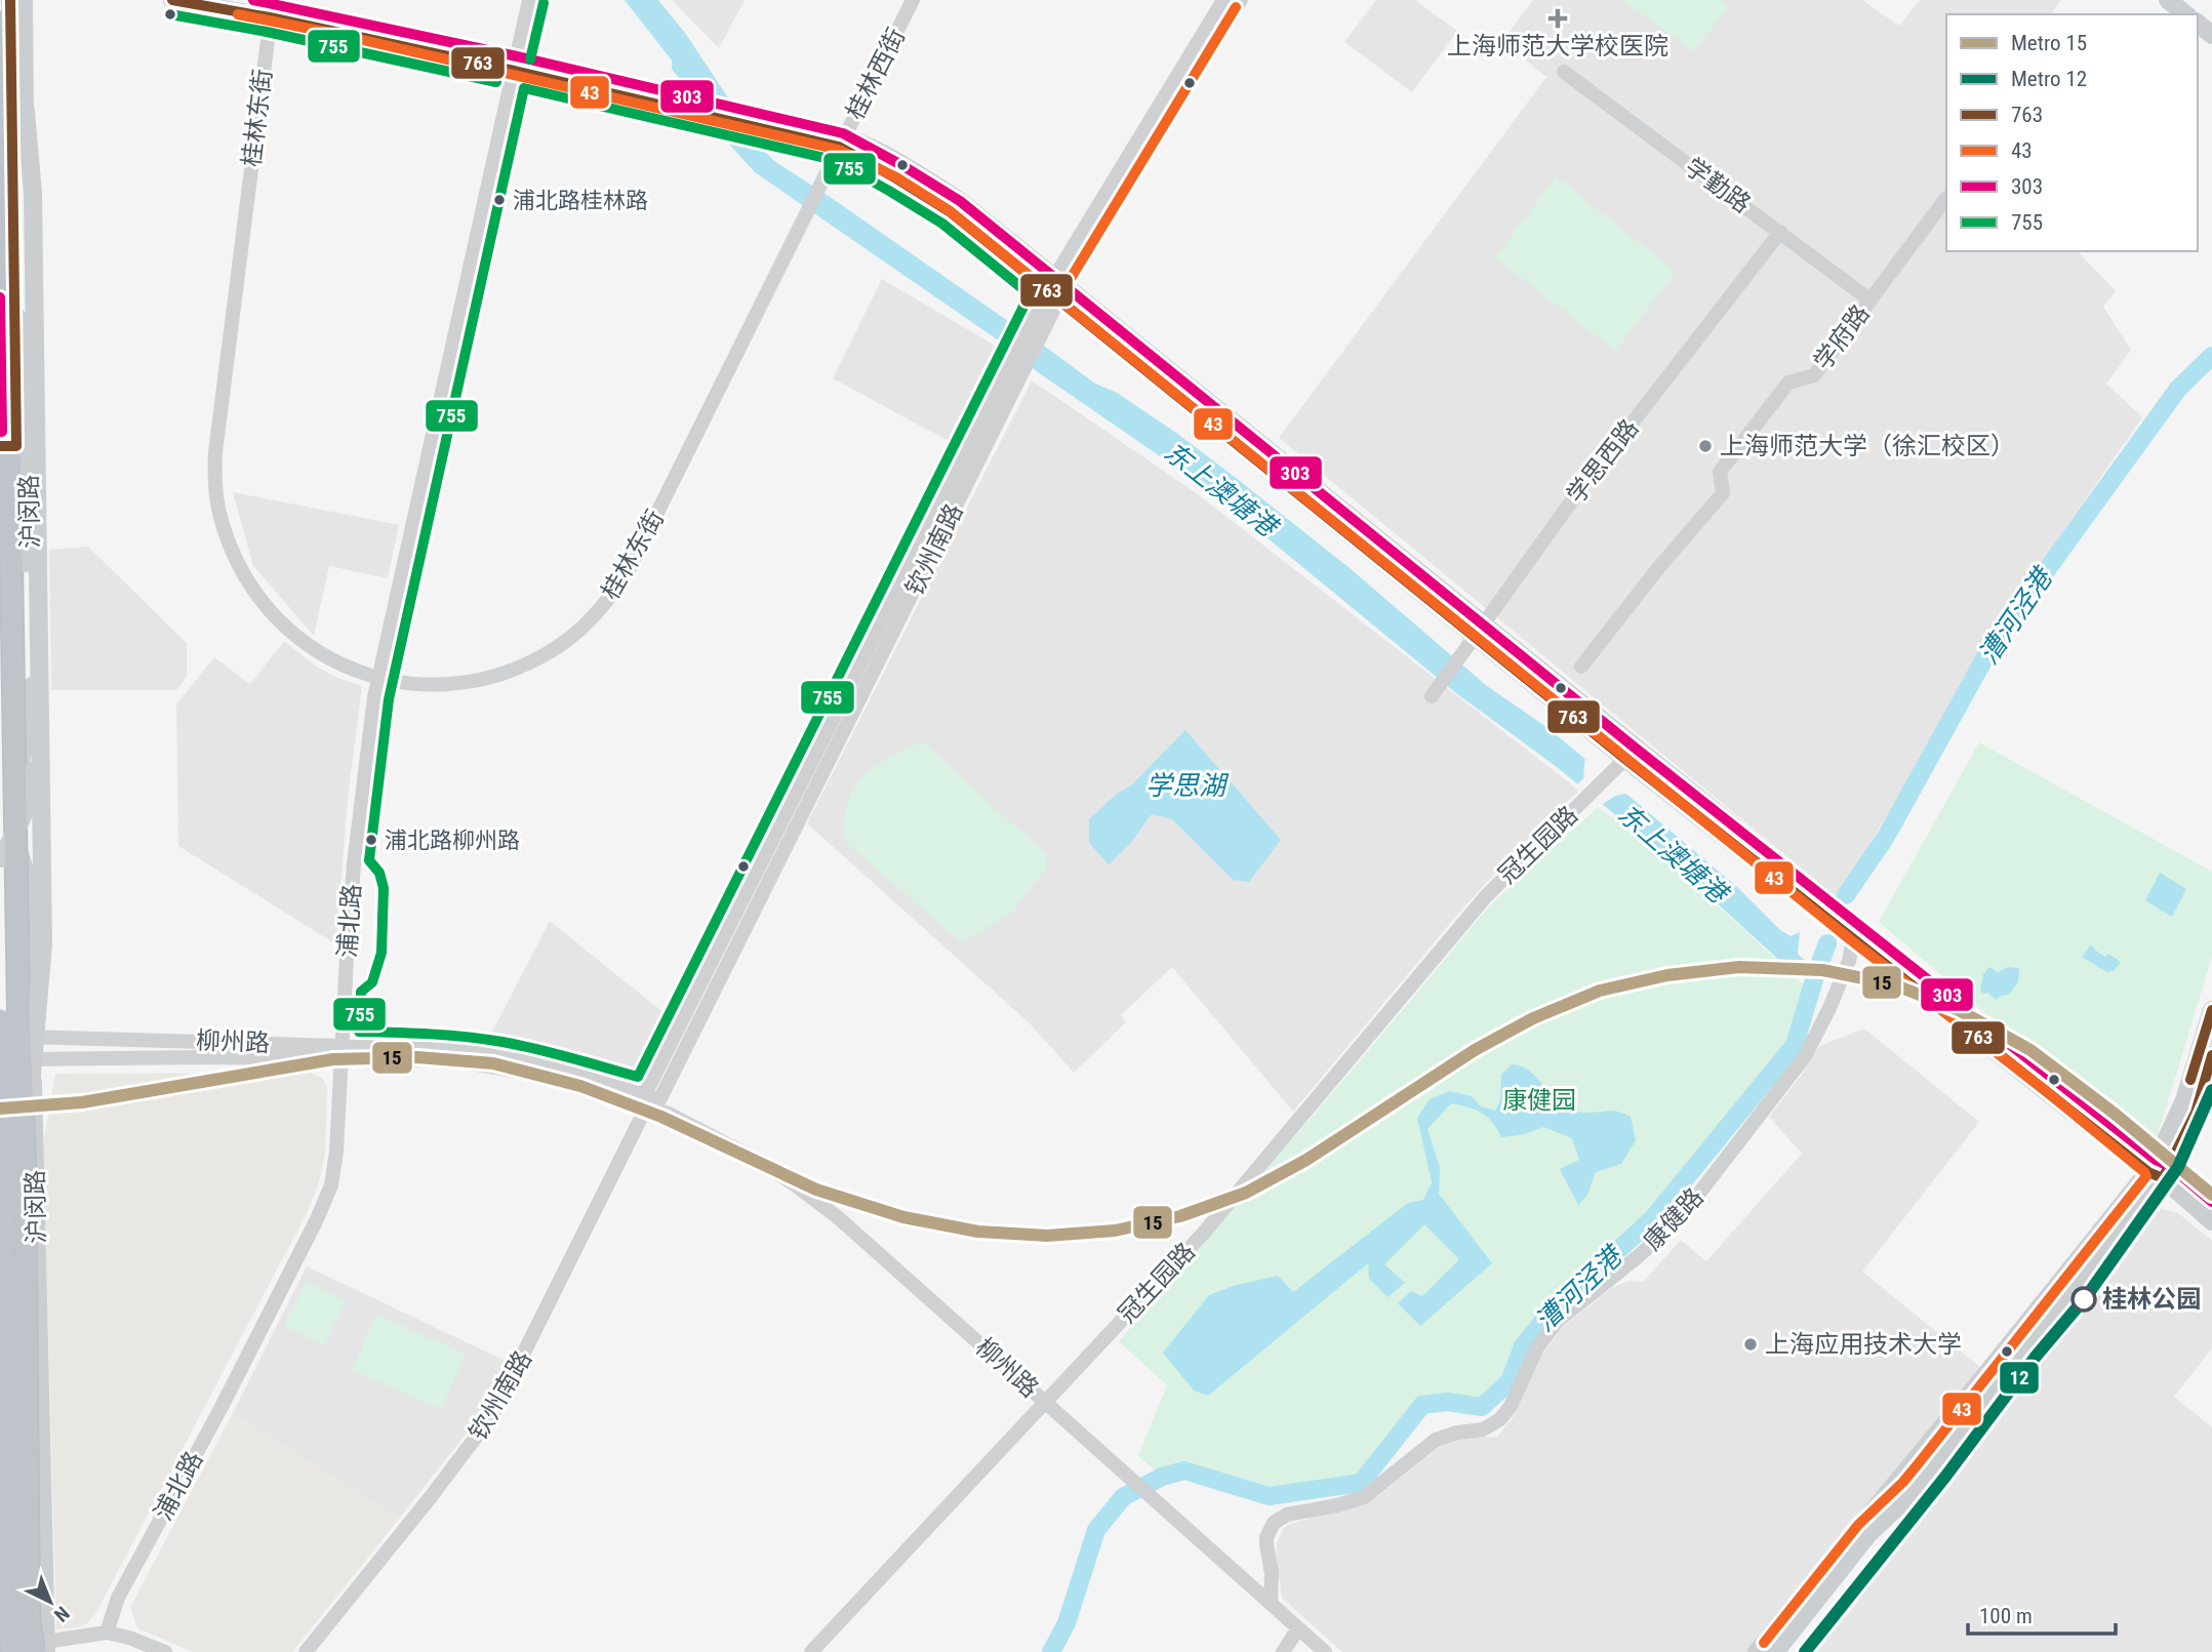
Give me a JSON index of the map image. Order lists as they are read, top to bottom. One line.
{"streets":{"main road":["沪闵路"],"street":["桂林西街","桂林东街","学勤路","学府路","学思西路","钦州南路","冠生园路","浦北路","柳州路","康健路"]},"crossings":[["桂林西街","桂林东街"],["桂林东街","浦北路"],["学勤路","学府路"],["学勤路","学思西路"],["沪闵路","柳州路"],["钦州南路","柳州路"],["冠生园路","柳州路"],["浦北路","柳州路"],["柳州路","康健路"]],"water":["东上澳塘港","漕河泾港","学思湖"],"parks":["康健园"],"places":{"health":["上海师范大学校医院"],"other":["浦北路桂林路","上海师范大学（徐汇校区）","浦北路柳州路","桂林公园","上海应用技术大学"]},"lines":["transit line 763","transit line 303","transit line 755","transit line 43","metro line 15","metro line 12"],"legend":["Metro 15","Metro 12","763","43","303","755"],"scale_bar":"100 m","north":"bottom right"}
